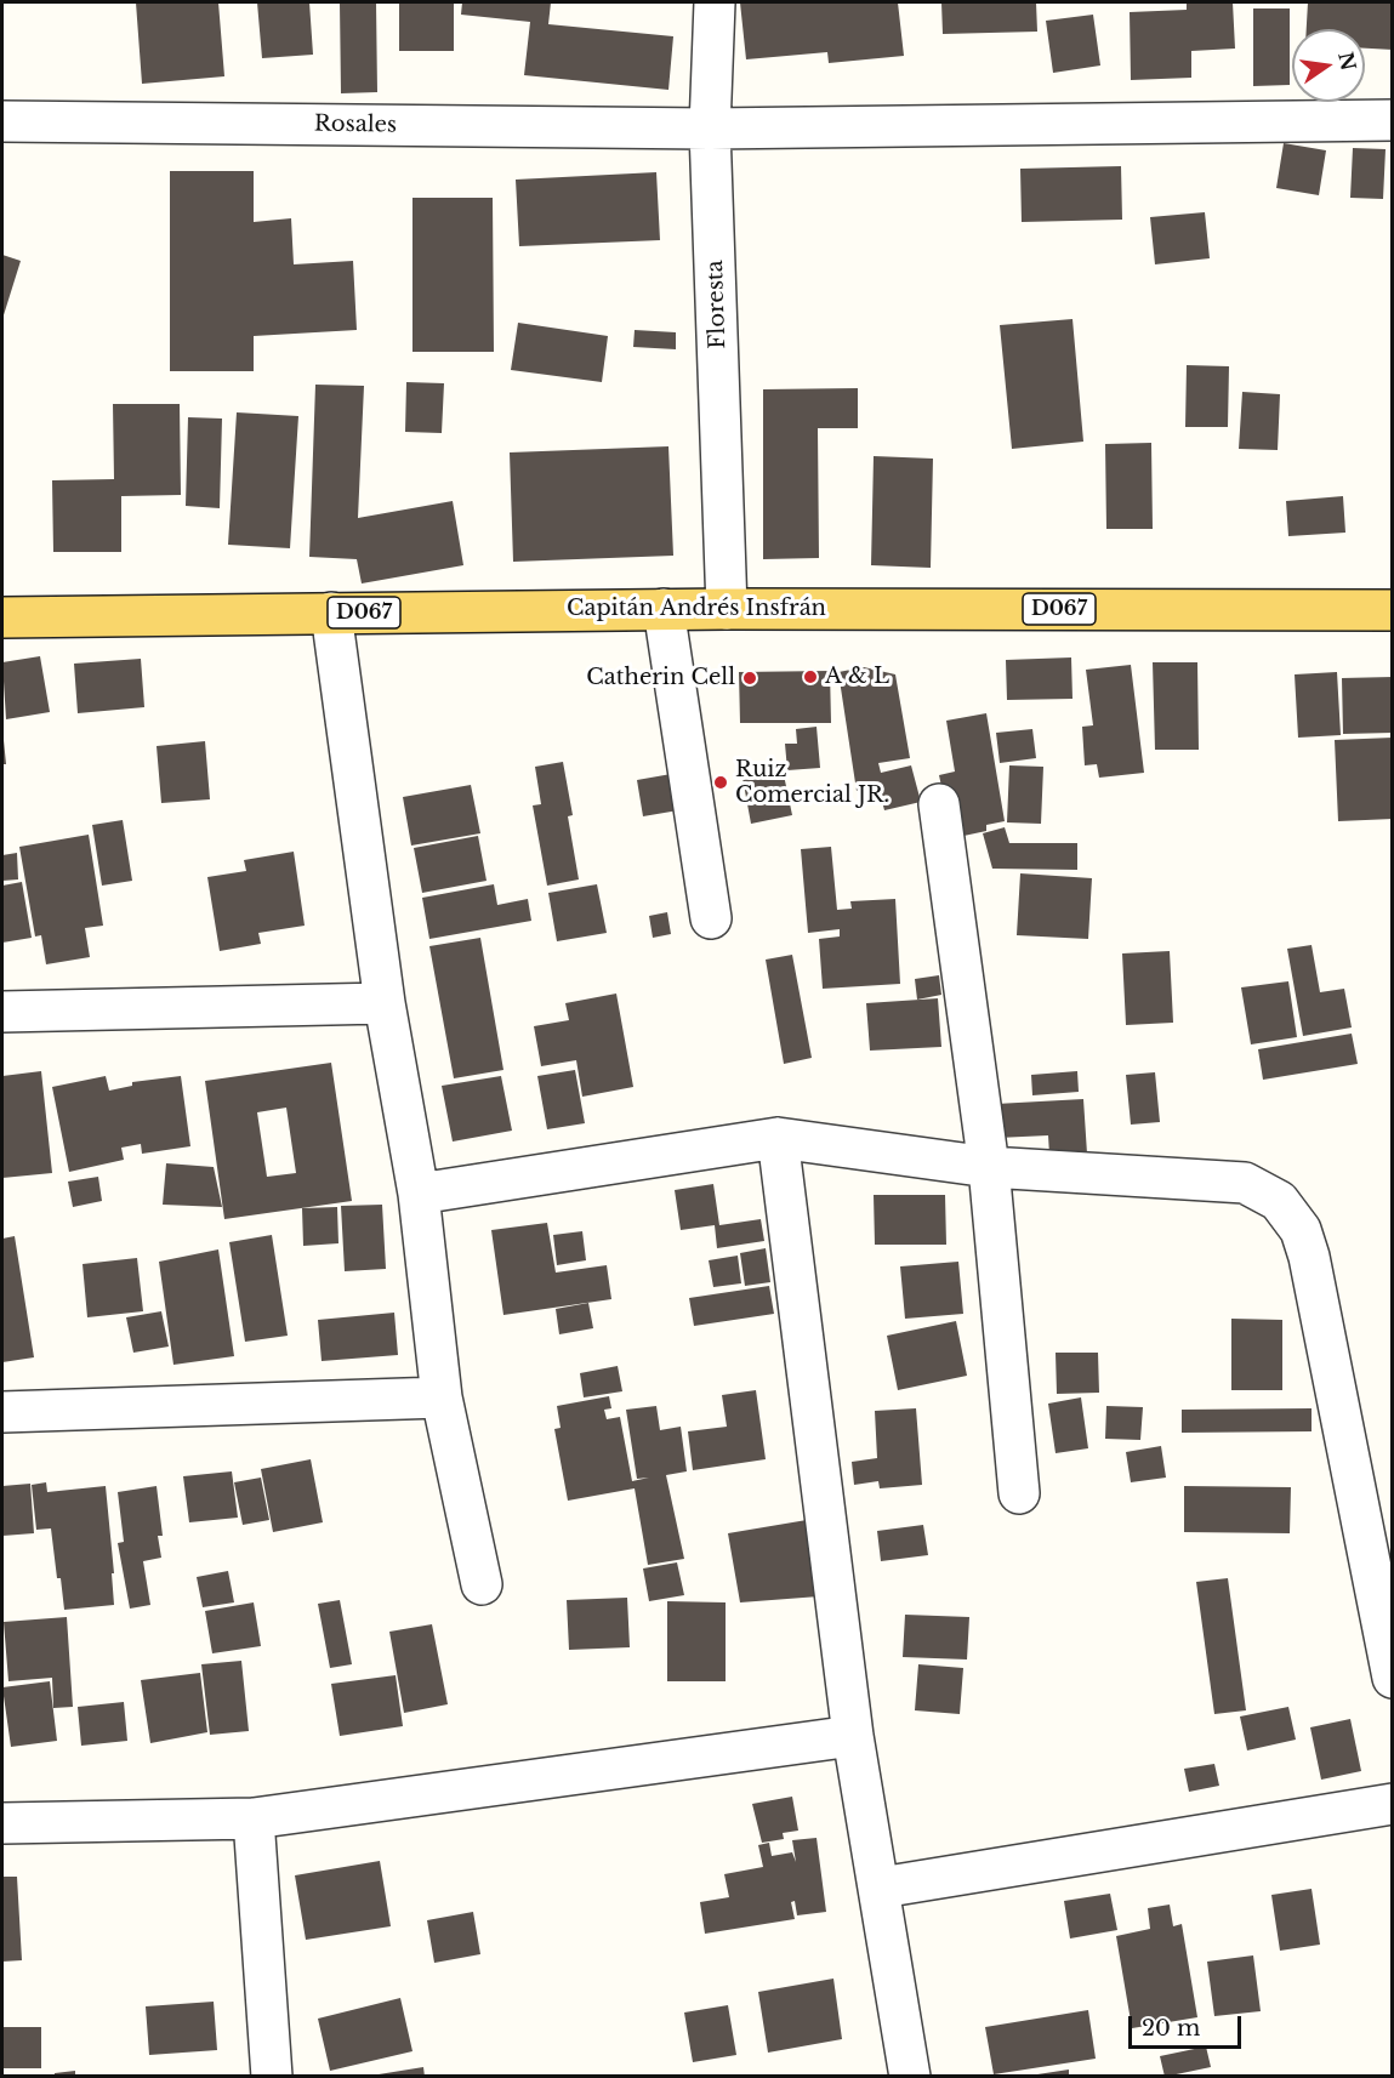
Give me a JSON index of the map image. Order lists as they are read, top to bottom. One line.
{"streets":{"main road":["Capitán Andrés Insfrán","D067"],"street":["Rosales","Floresta"]},"crossings":[["Rosales","Floresta"],["Floresta","Capitán Andrés Insfrán"]],"places":["A & L","Catherin Cell","Ruiz Comercial JR."],"scale_bar":"20 m","north":"right"}
